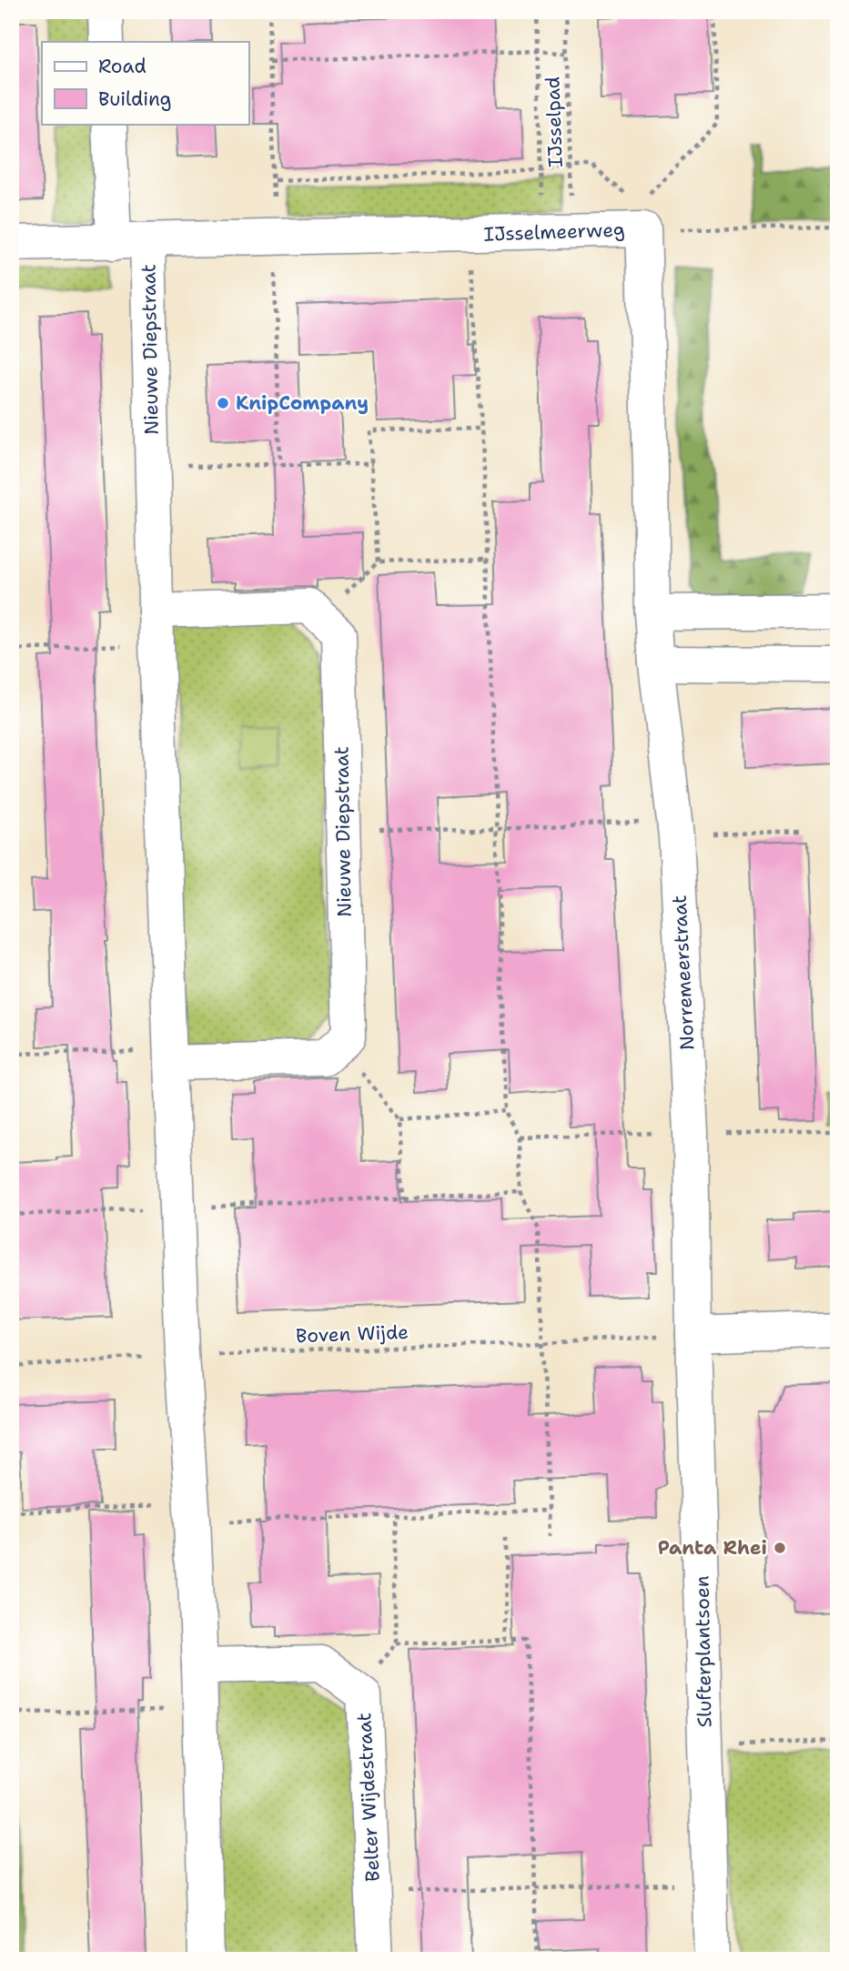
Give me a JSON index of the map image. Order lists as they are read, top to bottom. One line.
{"streets":{"street":["IJsselmeerweg","Nieuwe Diepstraat","Norremeerstraat","Slufterplantsoen","Belter Wijdestraat"],"path":["IJsselpad","Boven Wijde"]},"crossings":[["IJsselpad","IJsselmeerweg"],["IJsselmeerweg","Nieuwe Diepstraat"],["IJsselmeerweg","Norremeerstraat"],["Nieuwe Diepstraat","Boven Wijde"],["Norremeerstraat","Boven Wijde"],["Norremeerstraat","Slufterplantsoen"],["Boven Wijde","Slufterplantsoen"]],"places":["KnipCompany","Panta Rhei"],"legend":["Road","Building"]}
